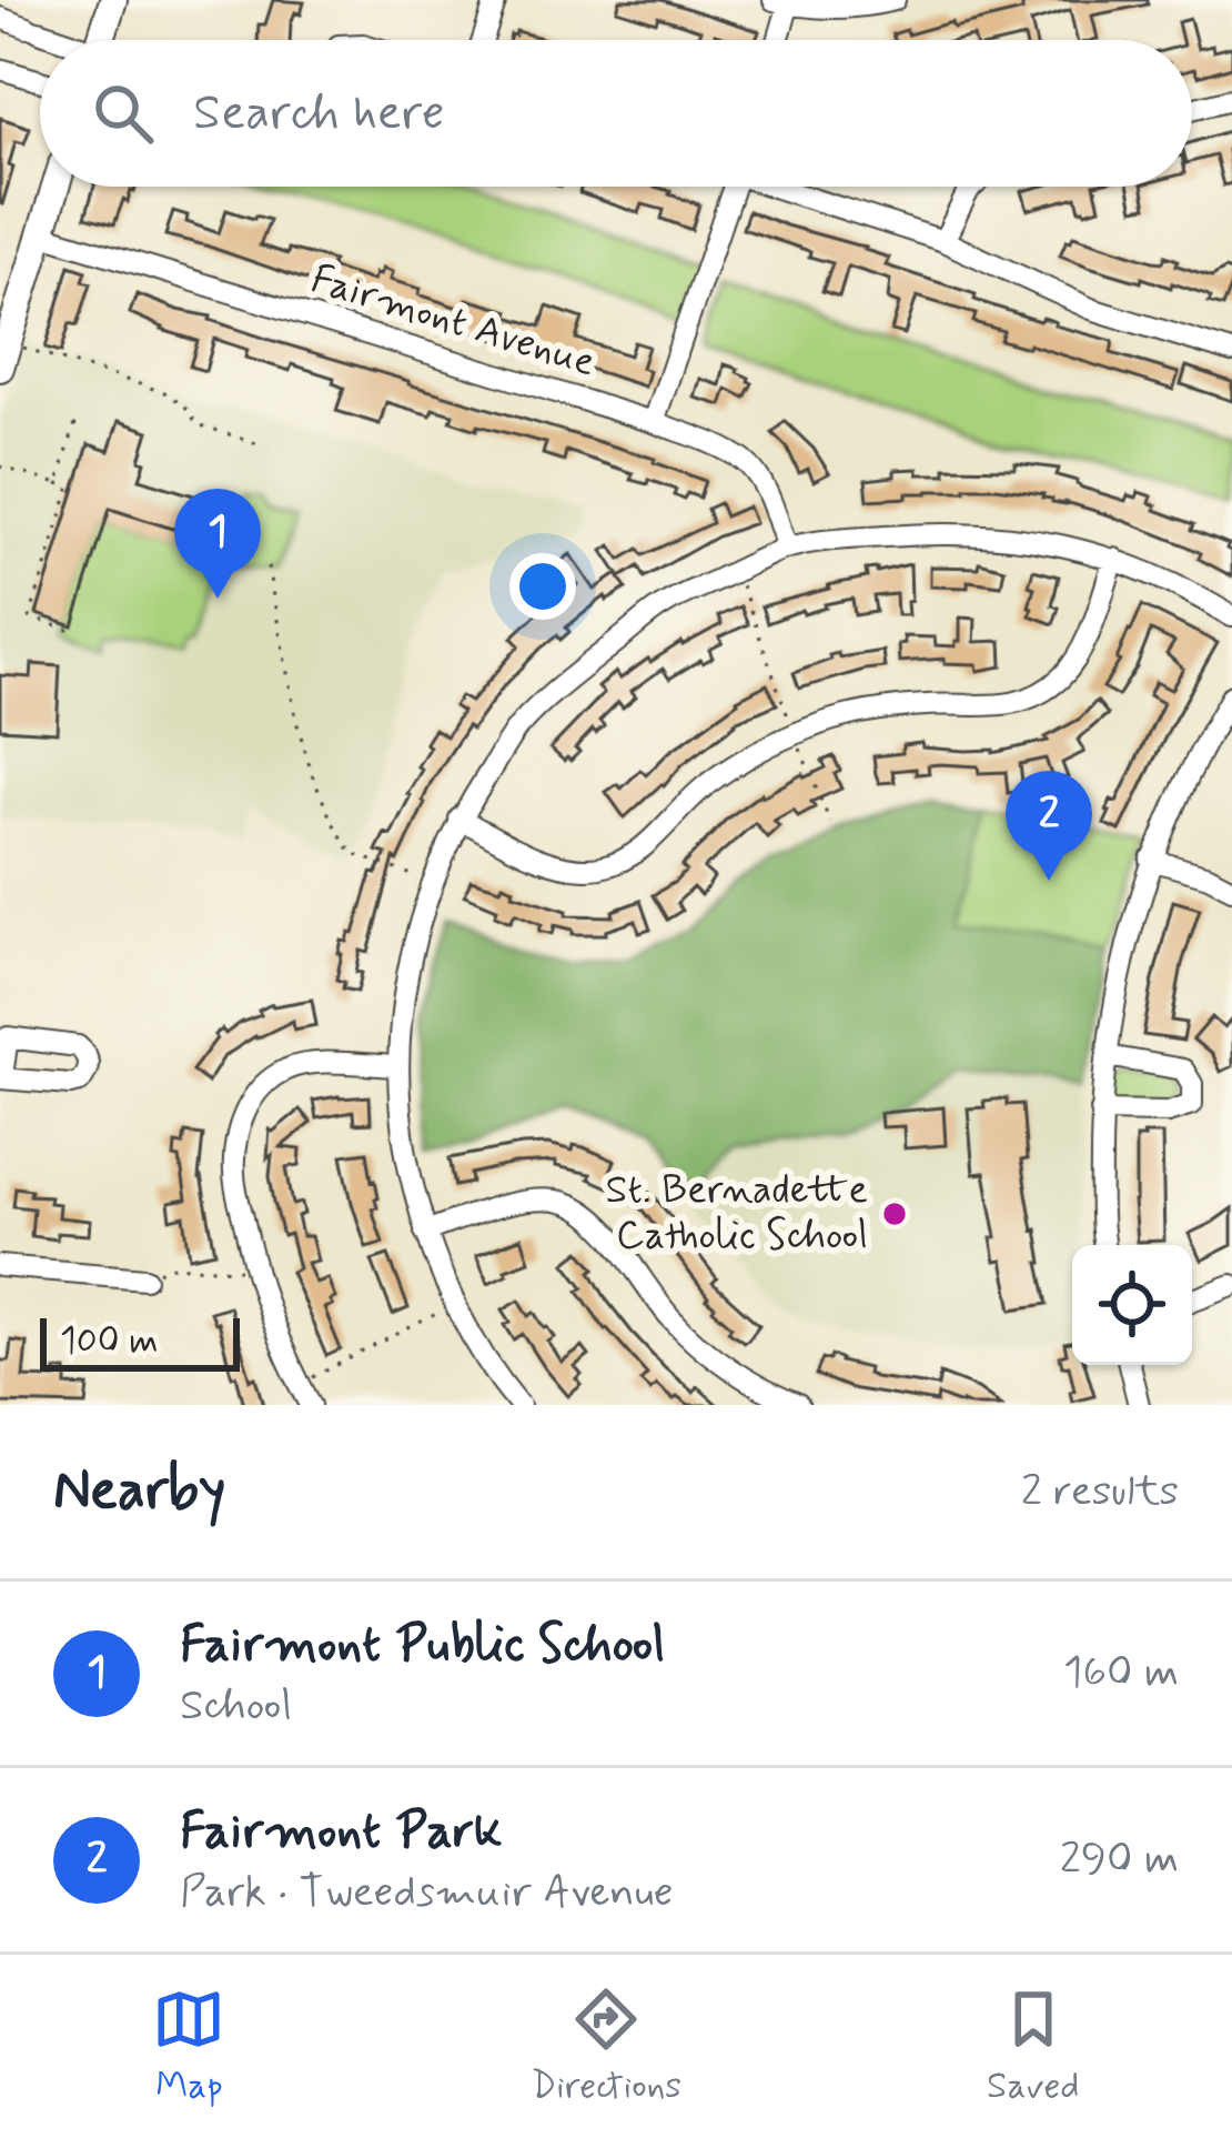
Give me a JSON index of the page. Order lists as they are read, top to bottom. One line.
{"streets":{"street":["Fairmont Avenue"]},"places":["St. Bernadette Catholic School"],"scale_bar":"100 m","page":{"search":"Search here","pins":["1","2"],"scale":"100 m","heading":["Nearby","2 results"],"list":[{"mark":"1","name":"Fairmont Public School","note":"School","value":"160 m"},{"mark":"2","name":"Fairmont Park","note":"Park · Tweedsmuir Avenue","value":"290 m"}],"nav":["Map","Directions","Saved"]}}
